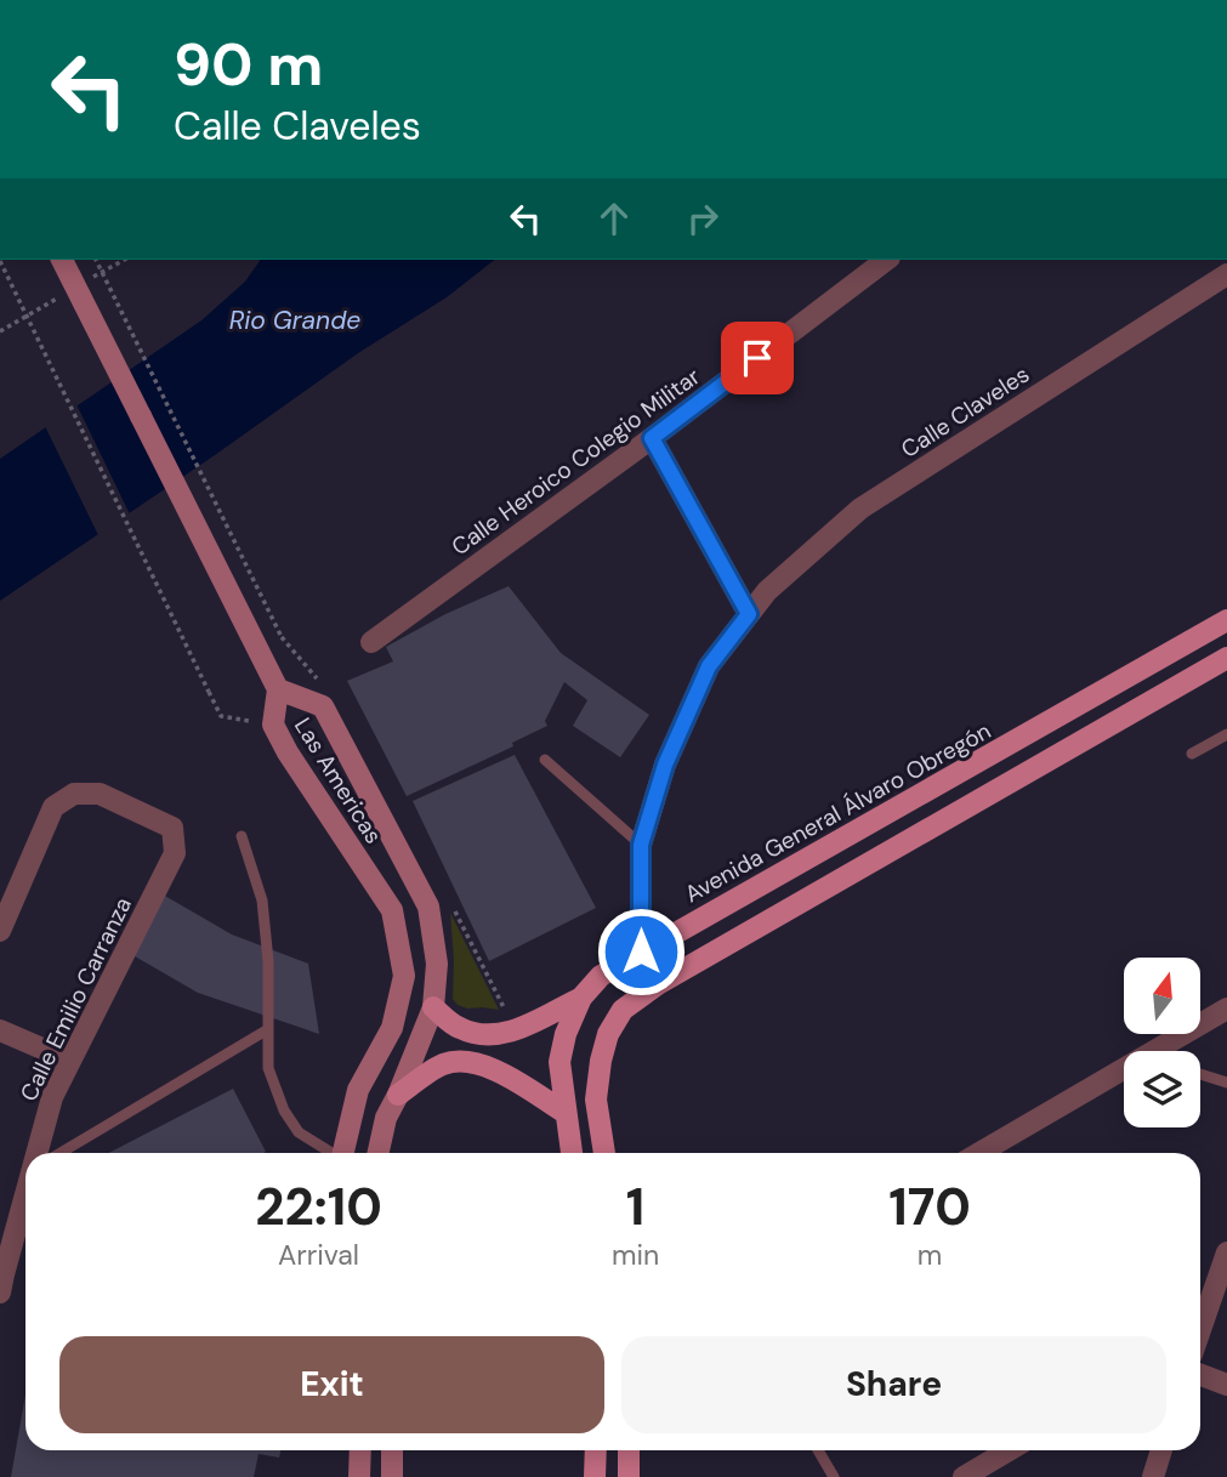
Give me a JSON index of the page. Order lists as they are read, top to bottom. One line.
{"streets":{"main road":["Las Americas","Avenida General Álvaro Obregón"],"street":["Calle Claveles","Calle Heroico Colegio Militar","Calle Emilio Carranza"]},"crossings":[["Calle Claveles","Avenida General Álvaro Obregón"]],"water":["Rio Grande"],"north":"top","page":{"turn":["90 m","Calle Claveles"],"eta":["22:10","Arrival","1","min","170","m"],"buttons":["Exit","Share"]}}
